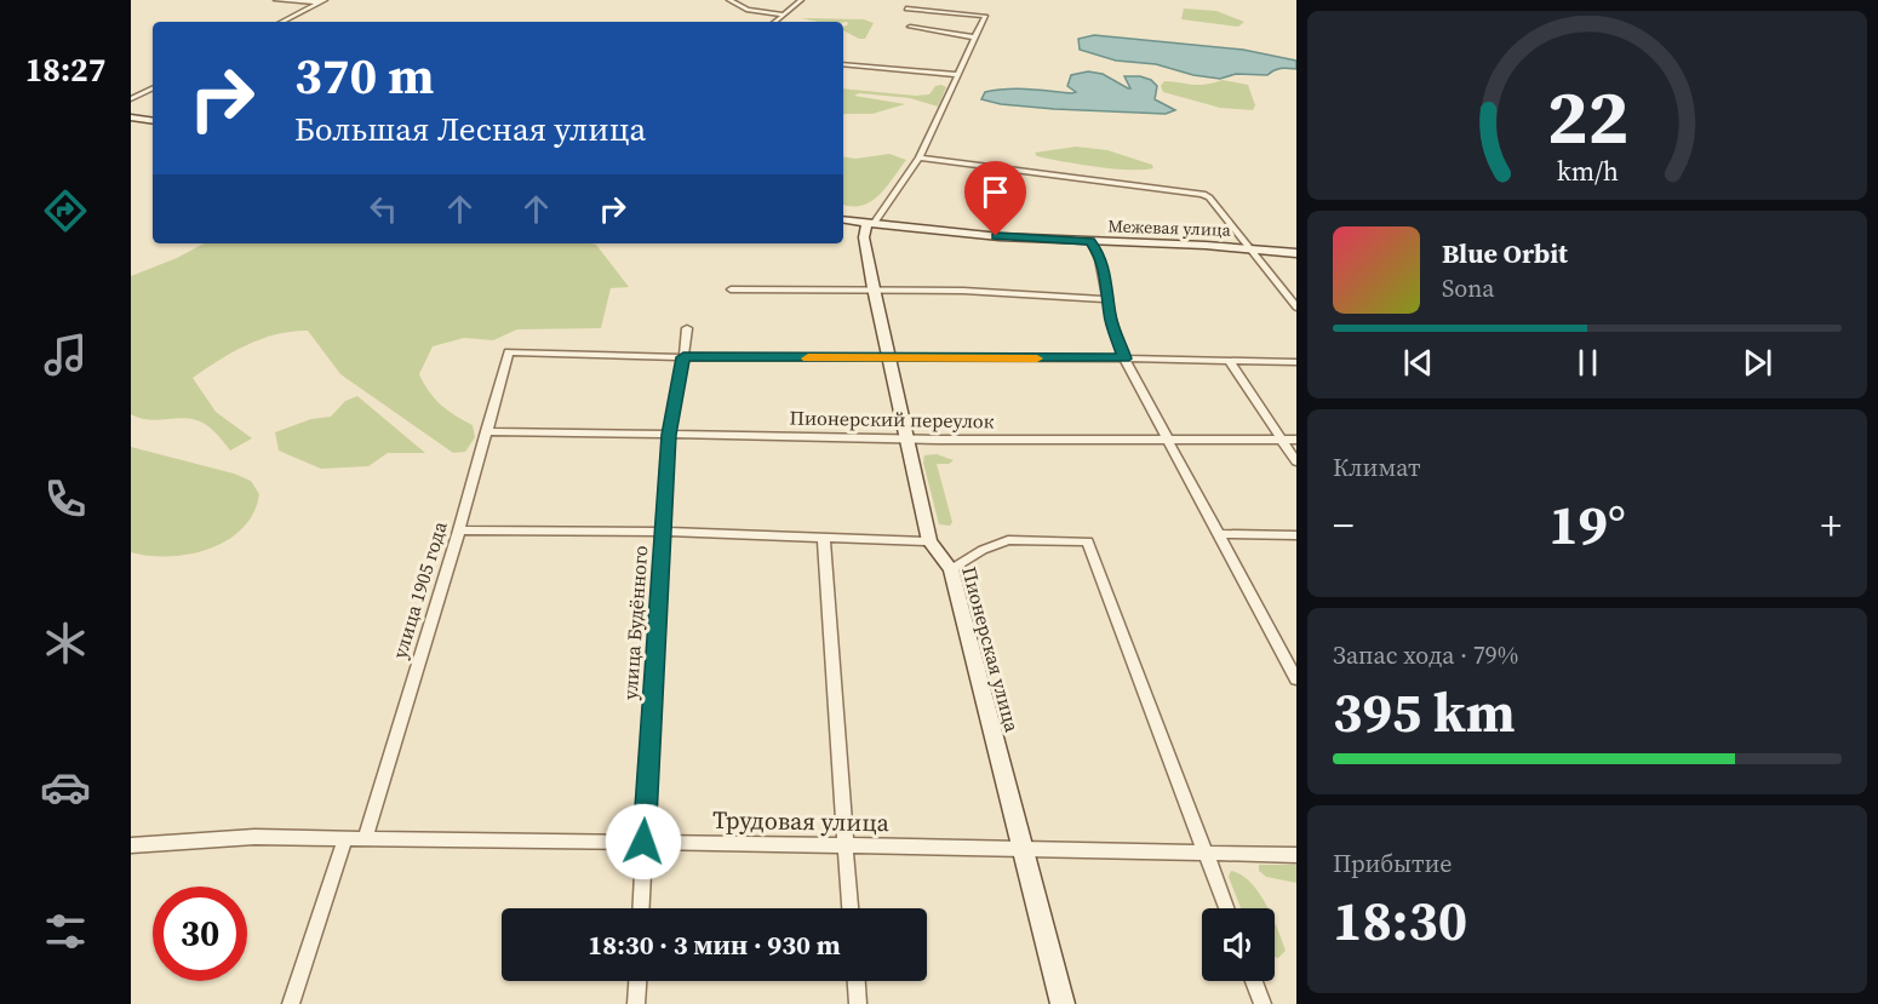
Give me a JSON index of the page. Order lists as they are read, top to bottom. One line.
{"streets":{"street":["Межевая улица","Пионерский переулок","улица 1905 года","улица Будённого","Пионерская улица","Трудовая улица"]},"crossings":[["Межевая улица","Пионерская улица"],["Пионерский переулок","улица 1905 года"],["Пионерский переулок","улица Будённого"],["Пионерский переулок","Пионерская улица"],["улица 1905 года","улица Будённого"],["улица 1905 года","Трудовая улица"],["улица Будённого","Трудовая улица"],["Пионерская улица","Трудовая улица"]],"page":{"tabs":"18:27","turn":["370 m","Большая Лесная улица"],"song":["Blue Orbit","Sona"],"tile":["Климат",["Запас хода · 79%","395 km"],["Прибытие","18:30"]],"heat":["−","19°","+"],"limit":"30","trip":"18:30 · 3 мин · 930 m","gauge":["22","km/h"]}}
